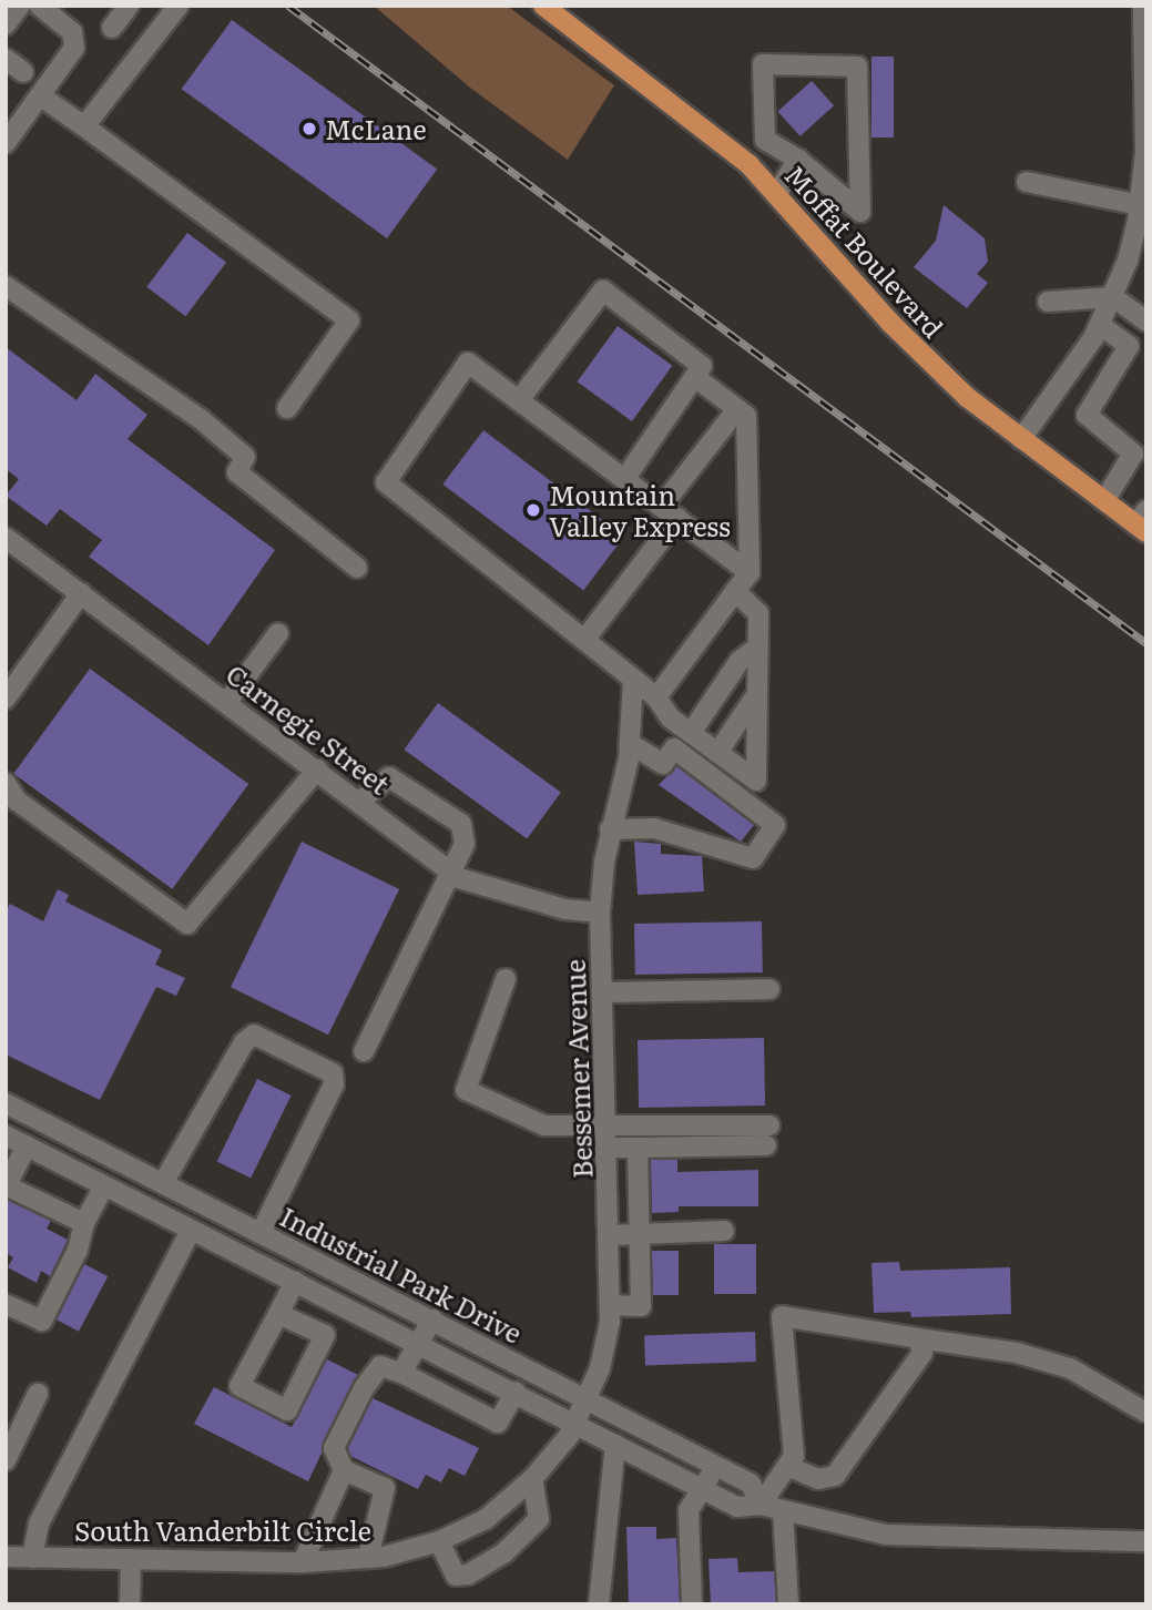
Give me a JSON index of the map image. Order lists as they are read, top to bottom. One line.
{"streets":{"main road":["Moffat Boulevard"],"street":["Carnegie Street","Bessemer Avenue","Industrial Park Drive","South Vanderbilt Circle"]},"crossings":[["Carnegie Street","Bessemer Avenue"],["Bessemer Avenue","Industrial Park Drive"],["Bessemer Avenue","South Vanderbilt Circle"],["Industrial Park Drive","South Vanderbilt Circle"]],"places":["McLane","Mountain Valley Express"]}
